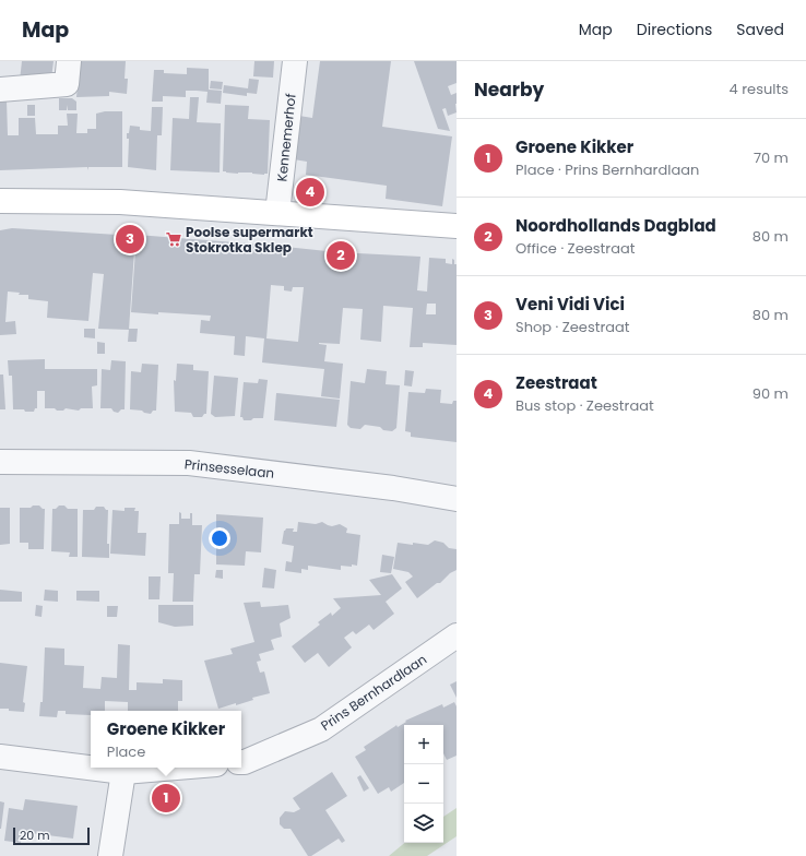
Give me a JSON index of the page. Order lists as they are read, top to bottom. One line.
{"streets":{"street":["Kennemerhof","Prinsesselaan","Prins Bernhardlaan"]},"places":{"supermarket":["Poolse supermarkt Stokrotka Sklep"]},"scale_bar":"20 m","page":{"header":"Map","nav":["Map","Directions","Saved"],"heading":["Nearby","4 results"],"list":[{"mark":"1","name":"Groene Kikker","note":"Place · Prins Bernhardlaan","value":"70 m"},{"mark":"2","name":"Noordhollands Dagblad","note":"Office · Zeestraat","value":"80 m"},{"mark":"3","name":"Veni Vidi Vici","note":"Shop · Zeestraat","value":"80 m"},{"mark":"4","name":"Zeestraat","note":"Bus stop · Zeestraat","value":"90 m"}],"pins":["4","3","2","1"],"popup":["Groene Kikker","Place"],"map_buttons":["+","−"],"scale":"20 m"}}
